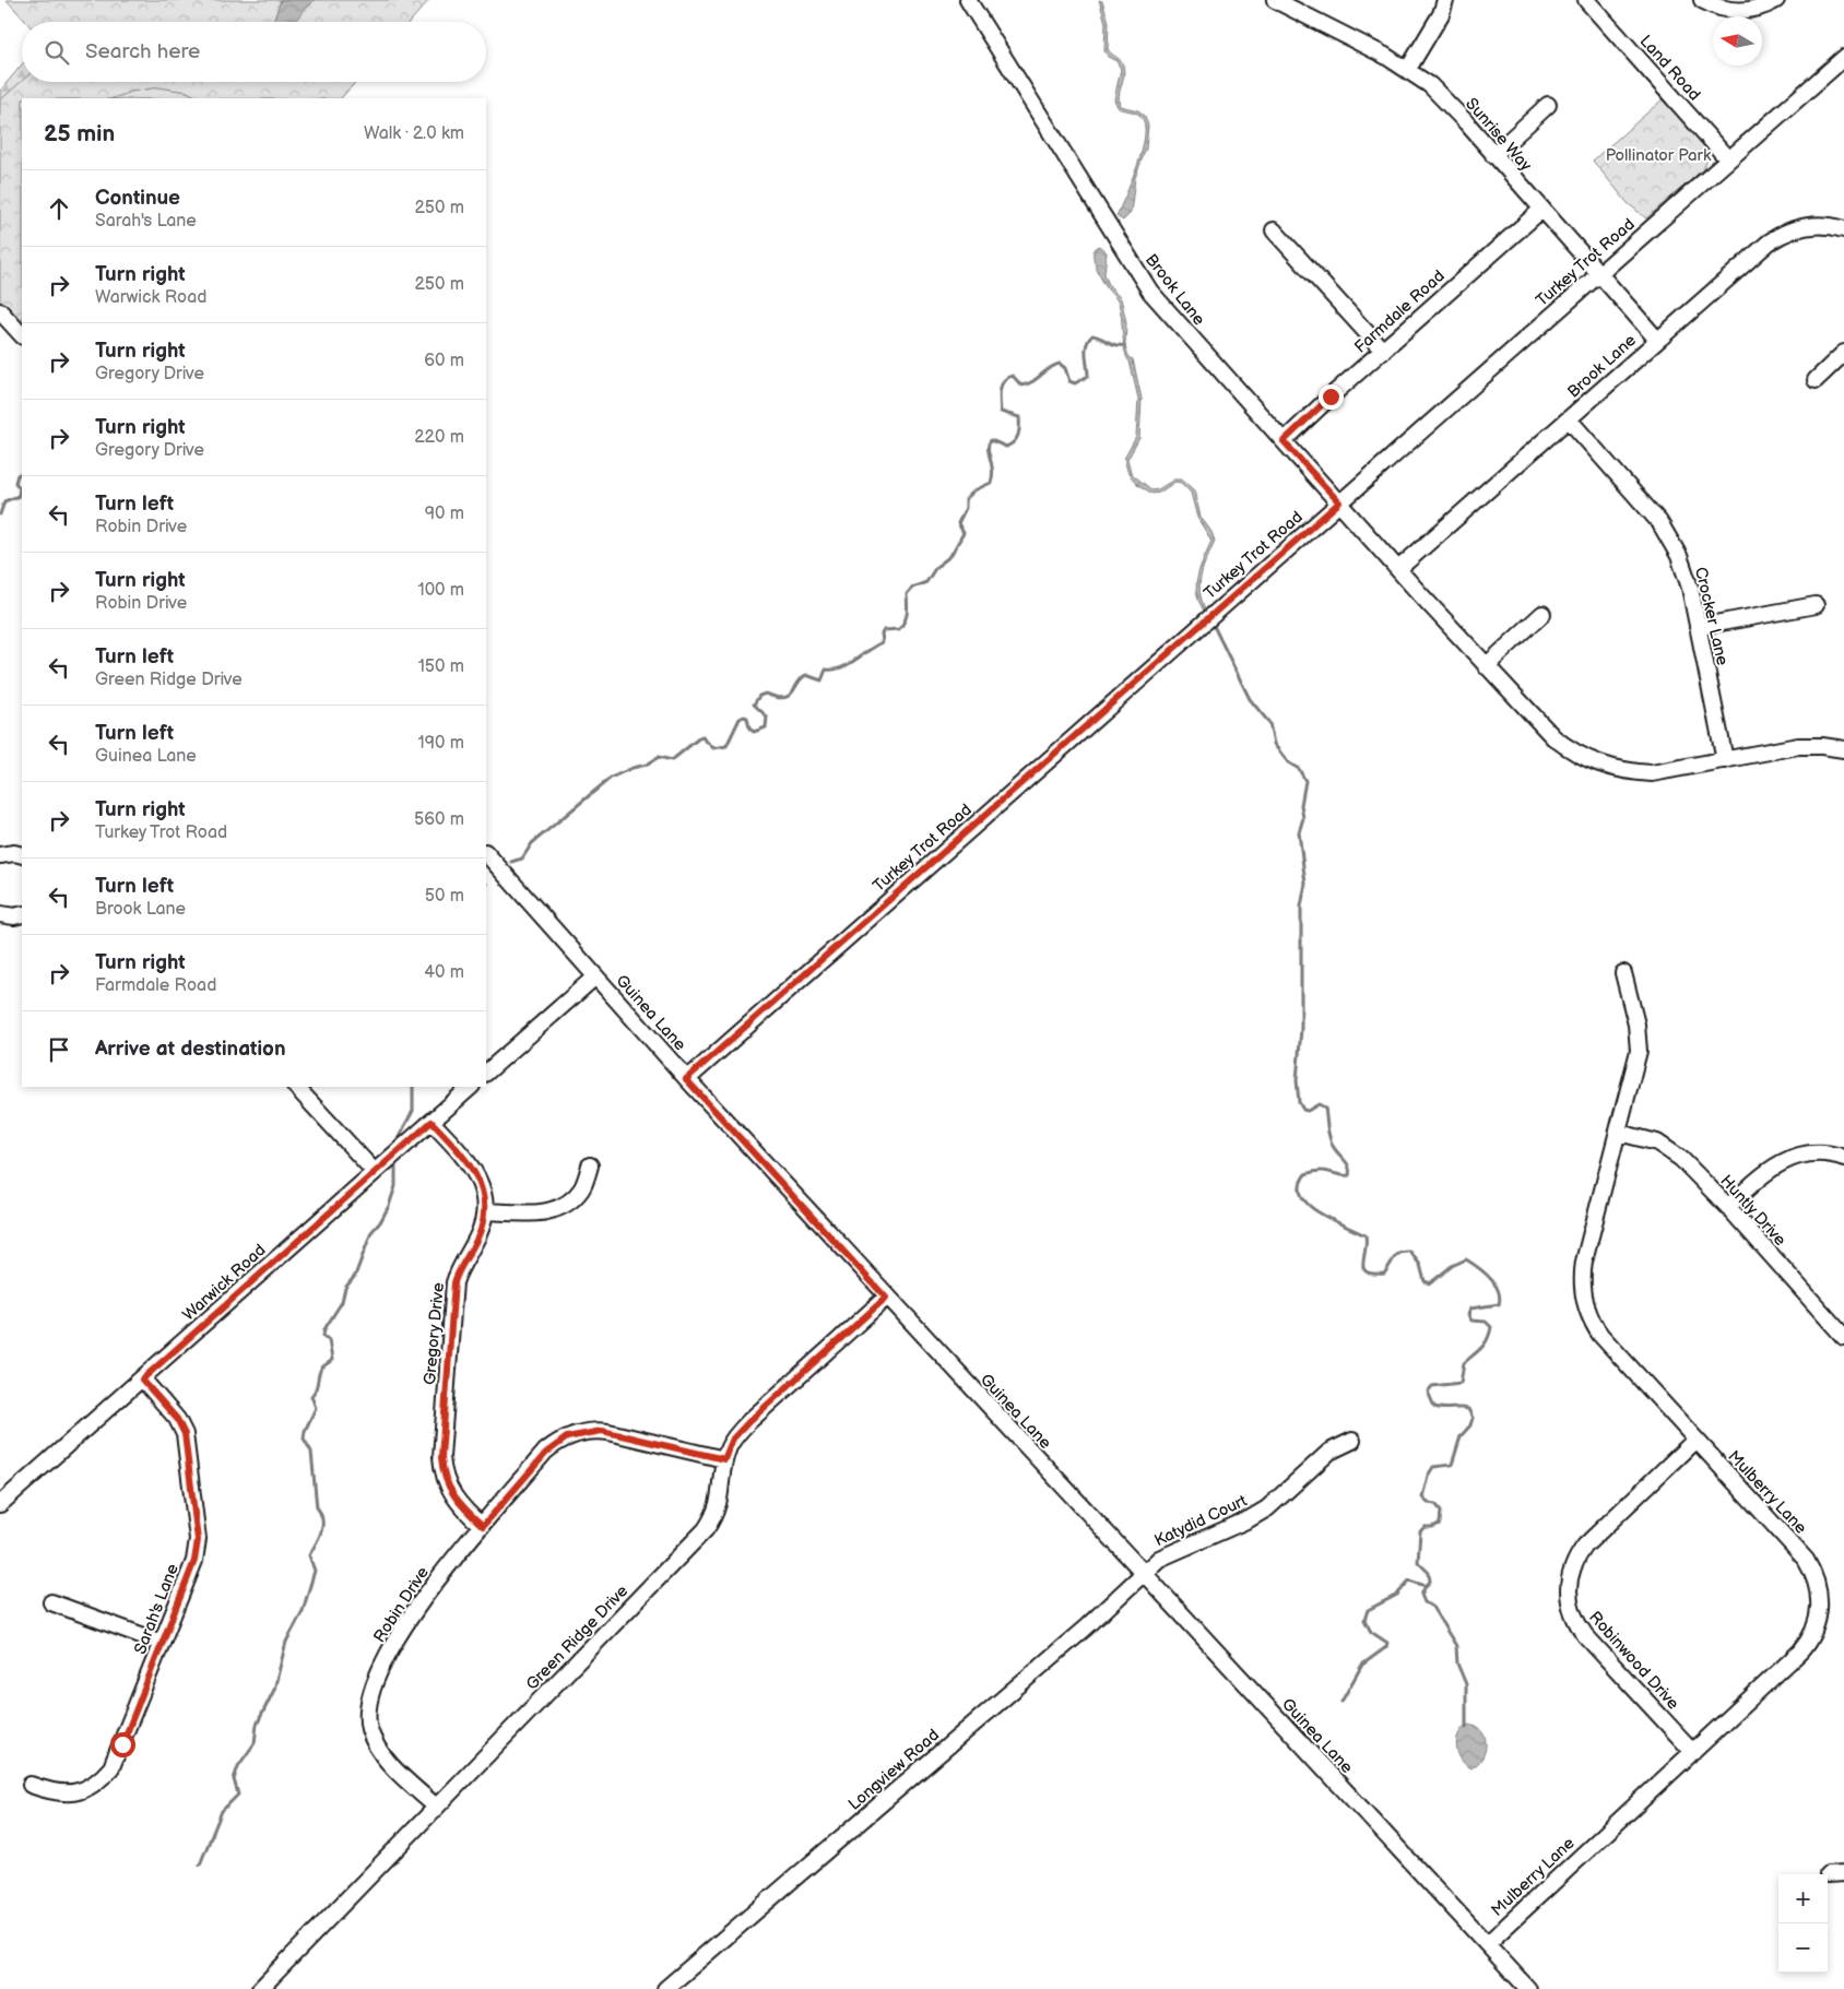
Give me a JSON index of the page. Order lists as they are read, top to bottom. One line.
{"streets":{"street":["Land Road","Sunrise Way","Turkey Trot Road","Brook Lane","Farmdale Road","Crocker Lane","Guinea Lane","Huntly Drive","Warwick Road","Gregory Drive","Mulberry Lane","Katydid Court","Robin Drive","Sarah's Lane","Green Ridge Drive","Robinwood Drive","Longview Road"]},"crossings":[["Land Road","Turkey Trot Road"],["Sunrise Way","Turkey Trot Road"],["Sunrise Way","Brook Lane"],["Sunrise Way","Farmdale Road"],["Turkey Trot Road","Brook Lane"],["Turkey Trot Road","Guinea Lane"],["Brook Lane","Farmdale Road"],["Brook Lane","Crocker Lane"],["Guinea Lane","Mulberry Lane"],["Guinea Lane","Katydid Court"],["Guinea Lane","Green Ridge Drive"],["Guinea Lane","Longview Road"],["Huntly Drive","Mulberry Lane"],["Warwick Road","Gregory Drive"],["Warwick Road","Sarah's Lane"],["Gregory Drive","Robin Drive"],["Mulberry Lane","Robinwood Drive"],["Katydid Court","Longview Road"],["Robin Drive","Green Ridge Drive"]],"parks":["Pollinator Park"],"north":"left","page":{"search":"Search here","heading":["25 min","Walk · 2.0 km"],"list":[["Continue","Sarah's Lane","250 m"],["Turn right","Warwick Road","250 m"],["Turn right","Gregory Drive","60 m"],["Turn right","Gregory Drive","220 m"],["Turn left","Robin Drive","90 m"],["Turn right","Robin Drive","100 m"],["Turn left","Green Ridge Drive","150 m"],["Turn left","Guinea Lane","190 m"],["Turn right","Turkey Trot Road","560 m"],["Turn left","Brook Lane","50 m"],["Turn right","Farmdale Road","40 m"],"Arrive at destination"],"map_buttons":["+","−"]}}
